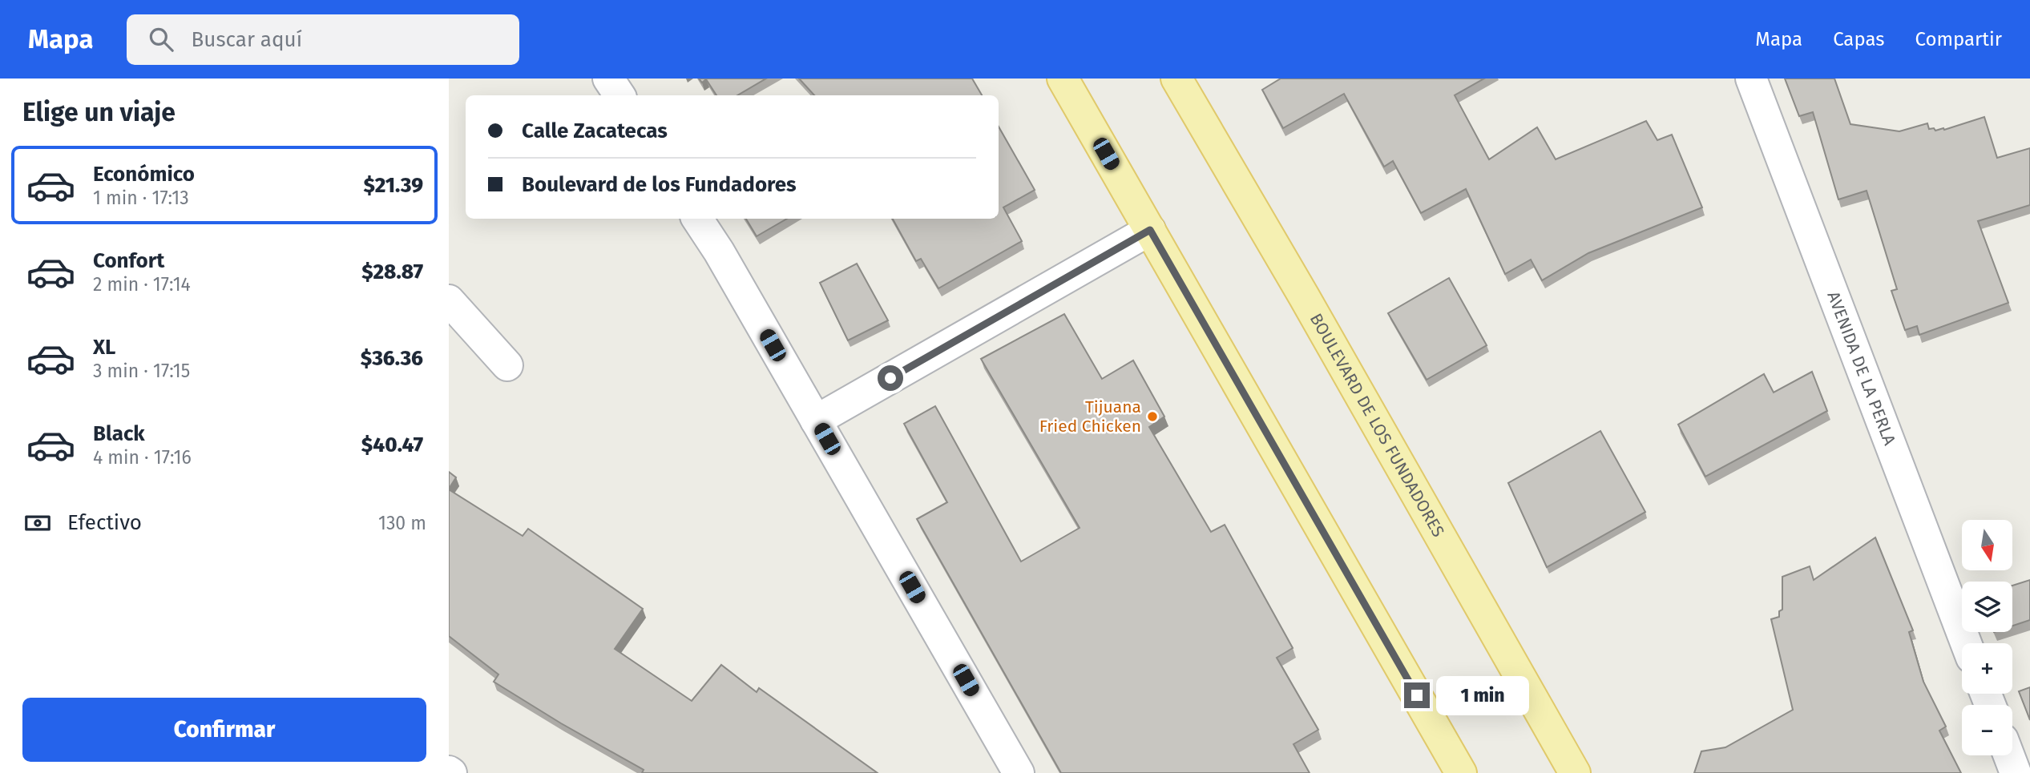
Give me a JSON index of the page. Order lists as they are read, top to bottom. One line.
{"streets":{"main road":["BOULEVARD DE LOS FUNDADORES"],"street":["AVENIDA DE LA PERLA"]},"places":["Tijuana Fried Chicken"],"north":"bottom","page":{"header":"Mapa","search":"Buscar aquí","nav":["Mapa","Capas","Compartir"],"heading":"Elige un viaje","banner":["Calle Zacatecas","Boulevard de los Fundadores"],"list":[{"name":"Económico","note":"1 min · 17:13","value":"$21.39"},{"name":"Confort","note":"2 min · 17:14","value":"$28.87"},{"name":"XL","note":"3 min · 17:15","value":"$36.36"},{"name":"Black","note":"4 min · 17:16","value":"$40.47"}],"pay":["Efectivo","130 m"],"map_buttons":["+","−"],"bubble":"1 min","buttons":"Confirmar"}}
